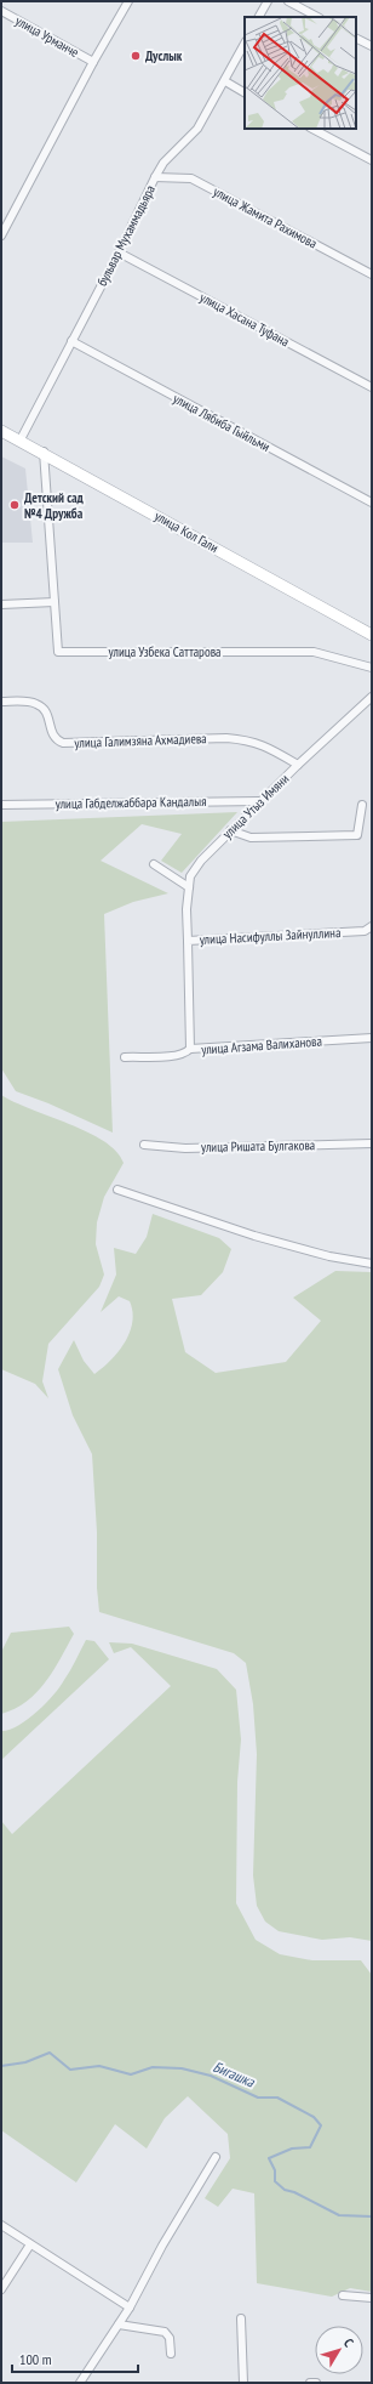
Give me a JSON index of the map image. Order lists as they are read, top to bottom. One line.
{"streets":{"street":["улица Урманче","улица Жамита Рахимова","бульвар Мухаммадьяра","улица Хасана Туфана","улица Лябиба Гыйльми","улица Кол Гали","улица Узбека Саттарова","улица Галимзяна Ахмадиева","улица Габделжаббара Кандалыя","улица Утыз Имяни","улица Насифуллы Зайнуллина","улица Агзама Валиханова","улица Ришата Булгакова"]},"crossings":[["улица Жамита Рахимова","бульвар Мухаммадьяра"],["бульвар Мухаммадьяра","улица Хасана Туфана"],["бульвар Мухаммадьяра","улица Лябиба Гыйльми"],["бульвар Мухаммадьяра","улица Кол Гали"],["улица Галимзяна Ахмадиева","улица Утыз Имяни"],["улица Габделжаббара Кандалыя","улица Утыз Имяни"],["улица Утыз Имяни","улица Насифуллы Зайнуллина"],["улица Насифуллы Зайнуллина","улица Агзама Валиханова"]],"water":["Бигашка"],"places":["Дуслык","Детский сад №4 Дружба"],"scale_bar":"100 m","north":"top right"}
